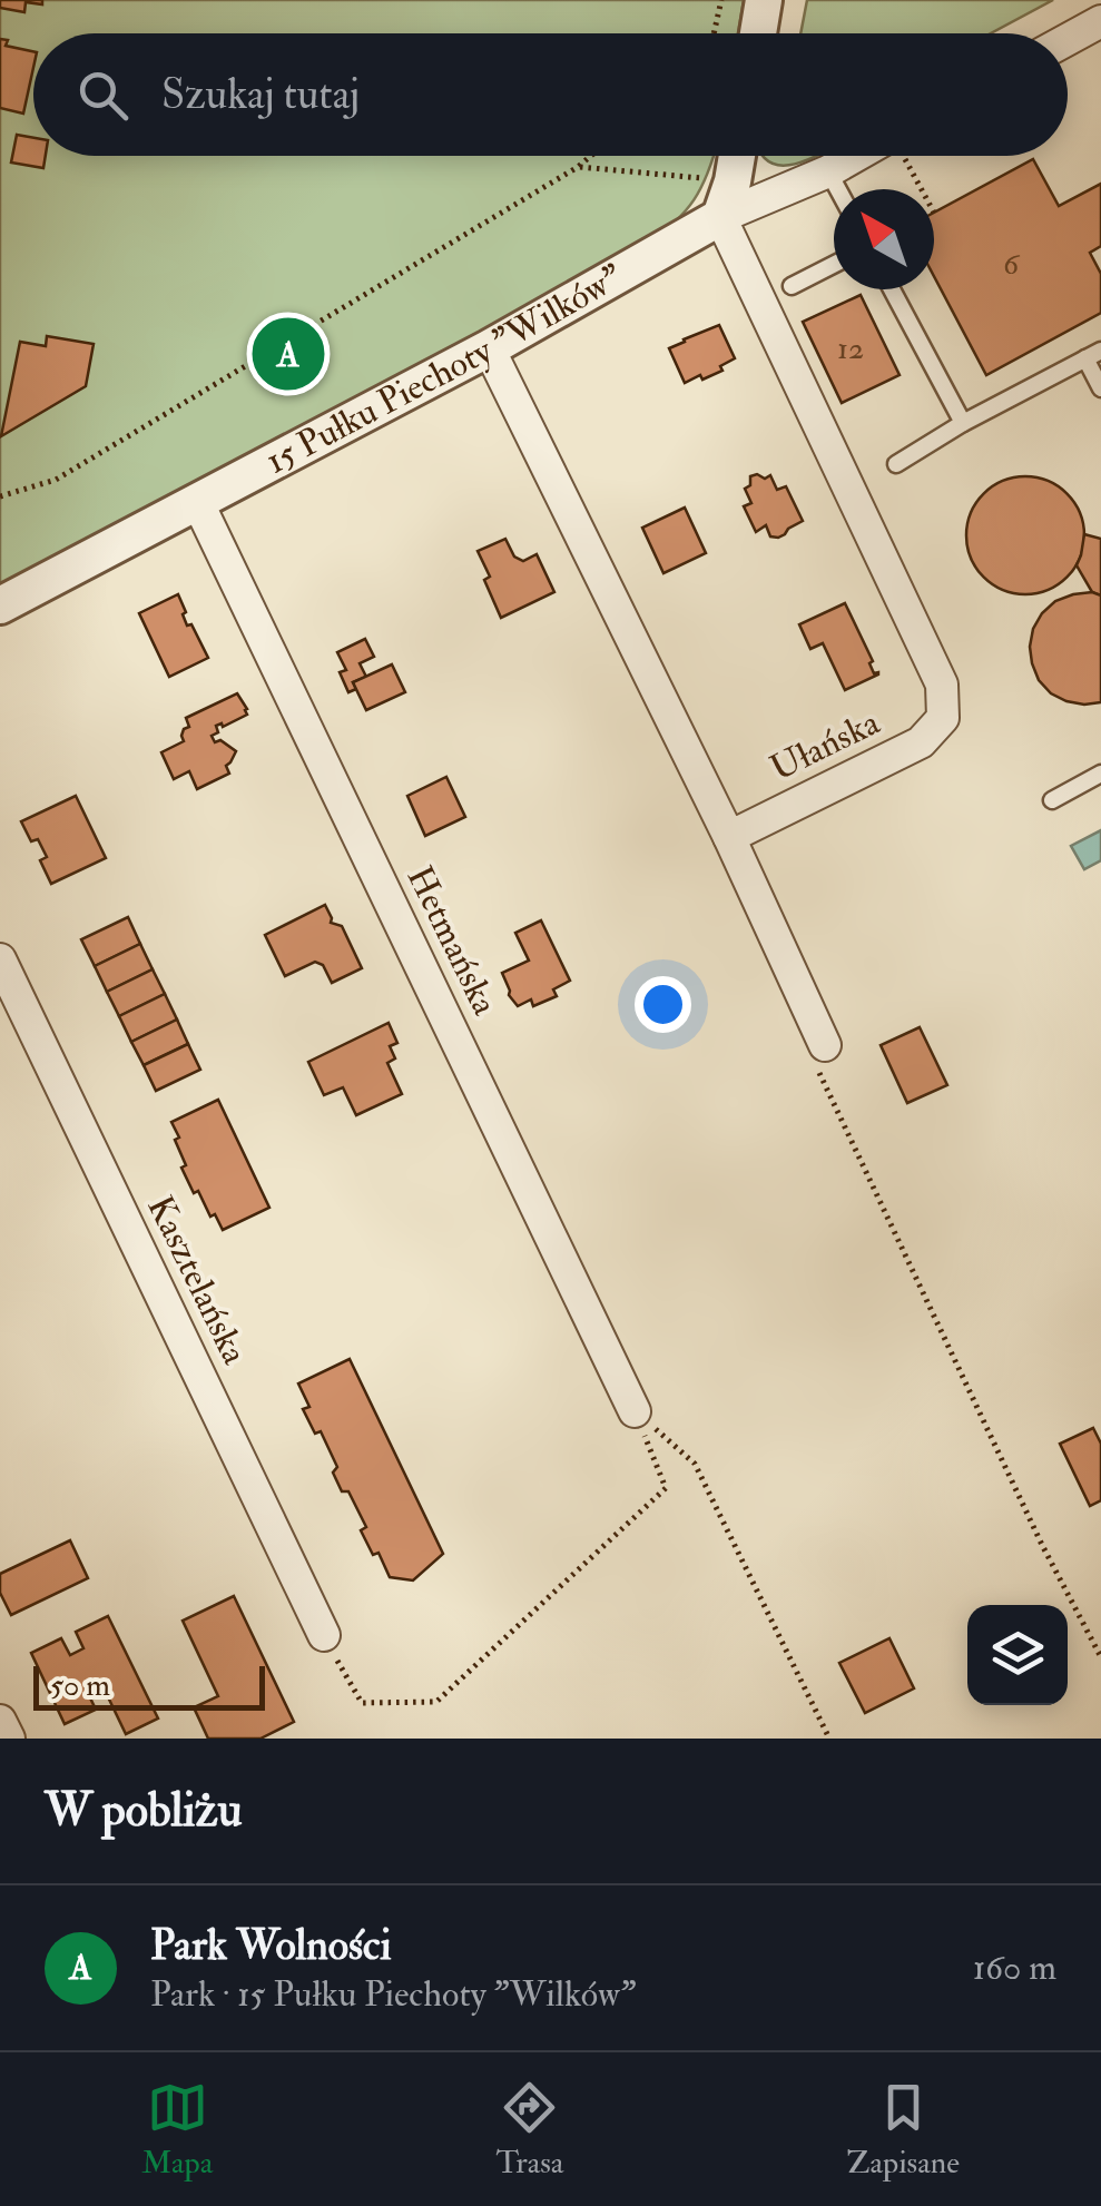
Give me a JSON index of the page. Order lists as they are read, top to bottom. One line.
{"streets":{"street":["15 Pułku Piechoty \"Wilków\"","Ułańska","Hetmańska","Kasztelańska"]},"crossings":[["15 Pułku Piechoty \"Wilków\"","Ułańska"],["15 Pułku Piechoty \"Wilków\"","Hetmańska"]],"house_numbers":["6","12"],"scale_bar":"50 m","north":"top left","page":{"search":"Szukaj tutaj","pins":"A","scale":"50 m","heading":"W pobliżu","list":[{"mark":"A","name":"Park Wolności","note":"Park · 15 Pułku Piechoty \"Wilków\"","value":"160 m"}],"nav":["Mapa","Trasa","Zapisane"]}}
